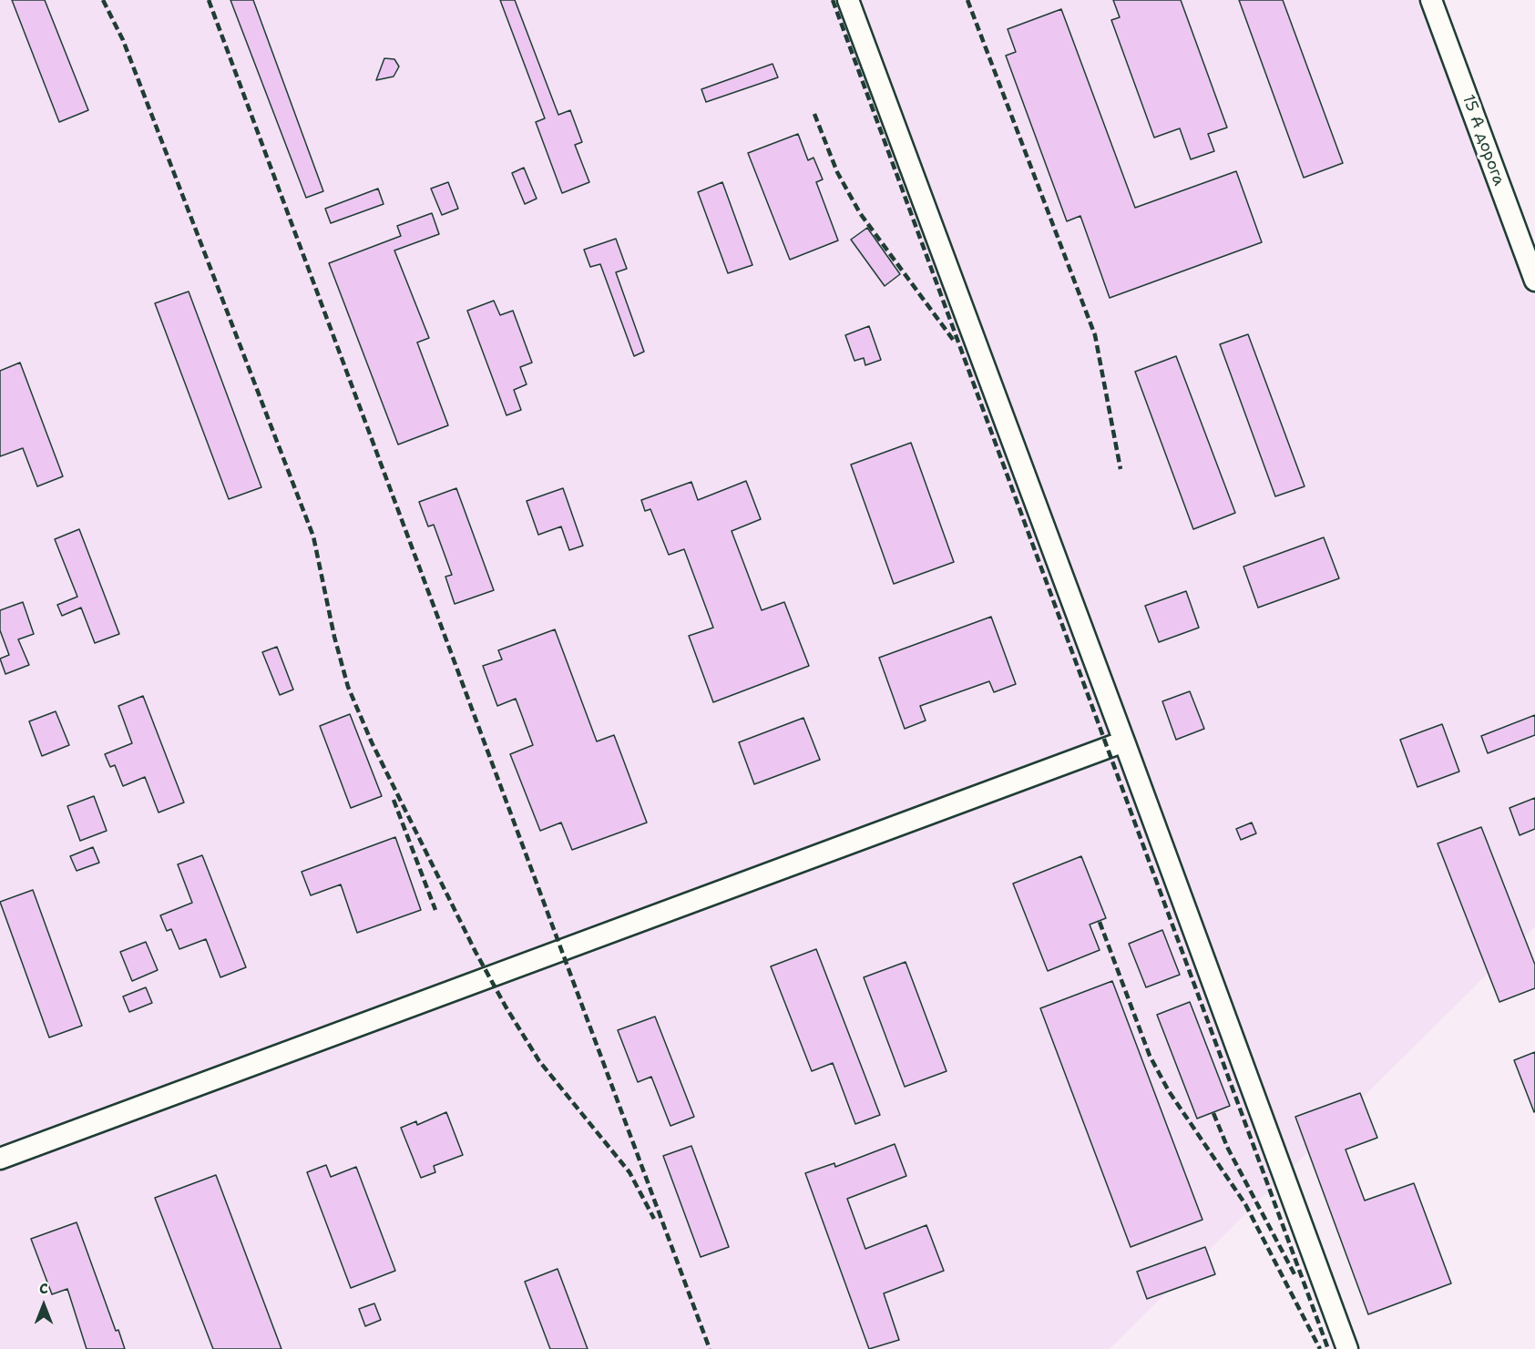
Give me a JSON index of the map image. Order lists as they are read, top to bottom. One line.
{"streets":{"street":["15 А дорога"]},"north":"top"}
